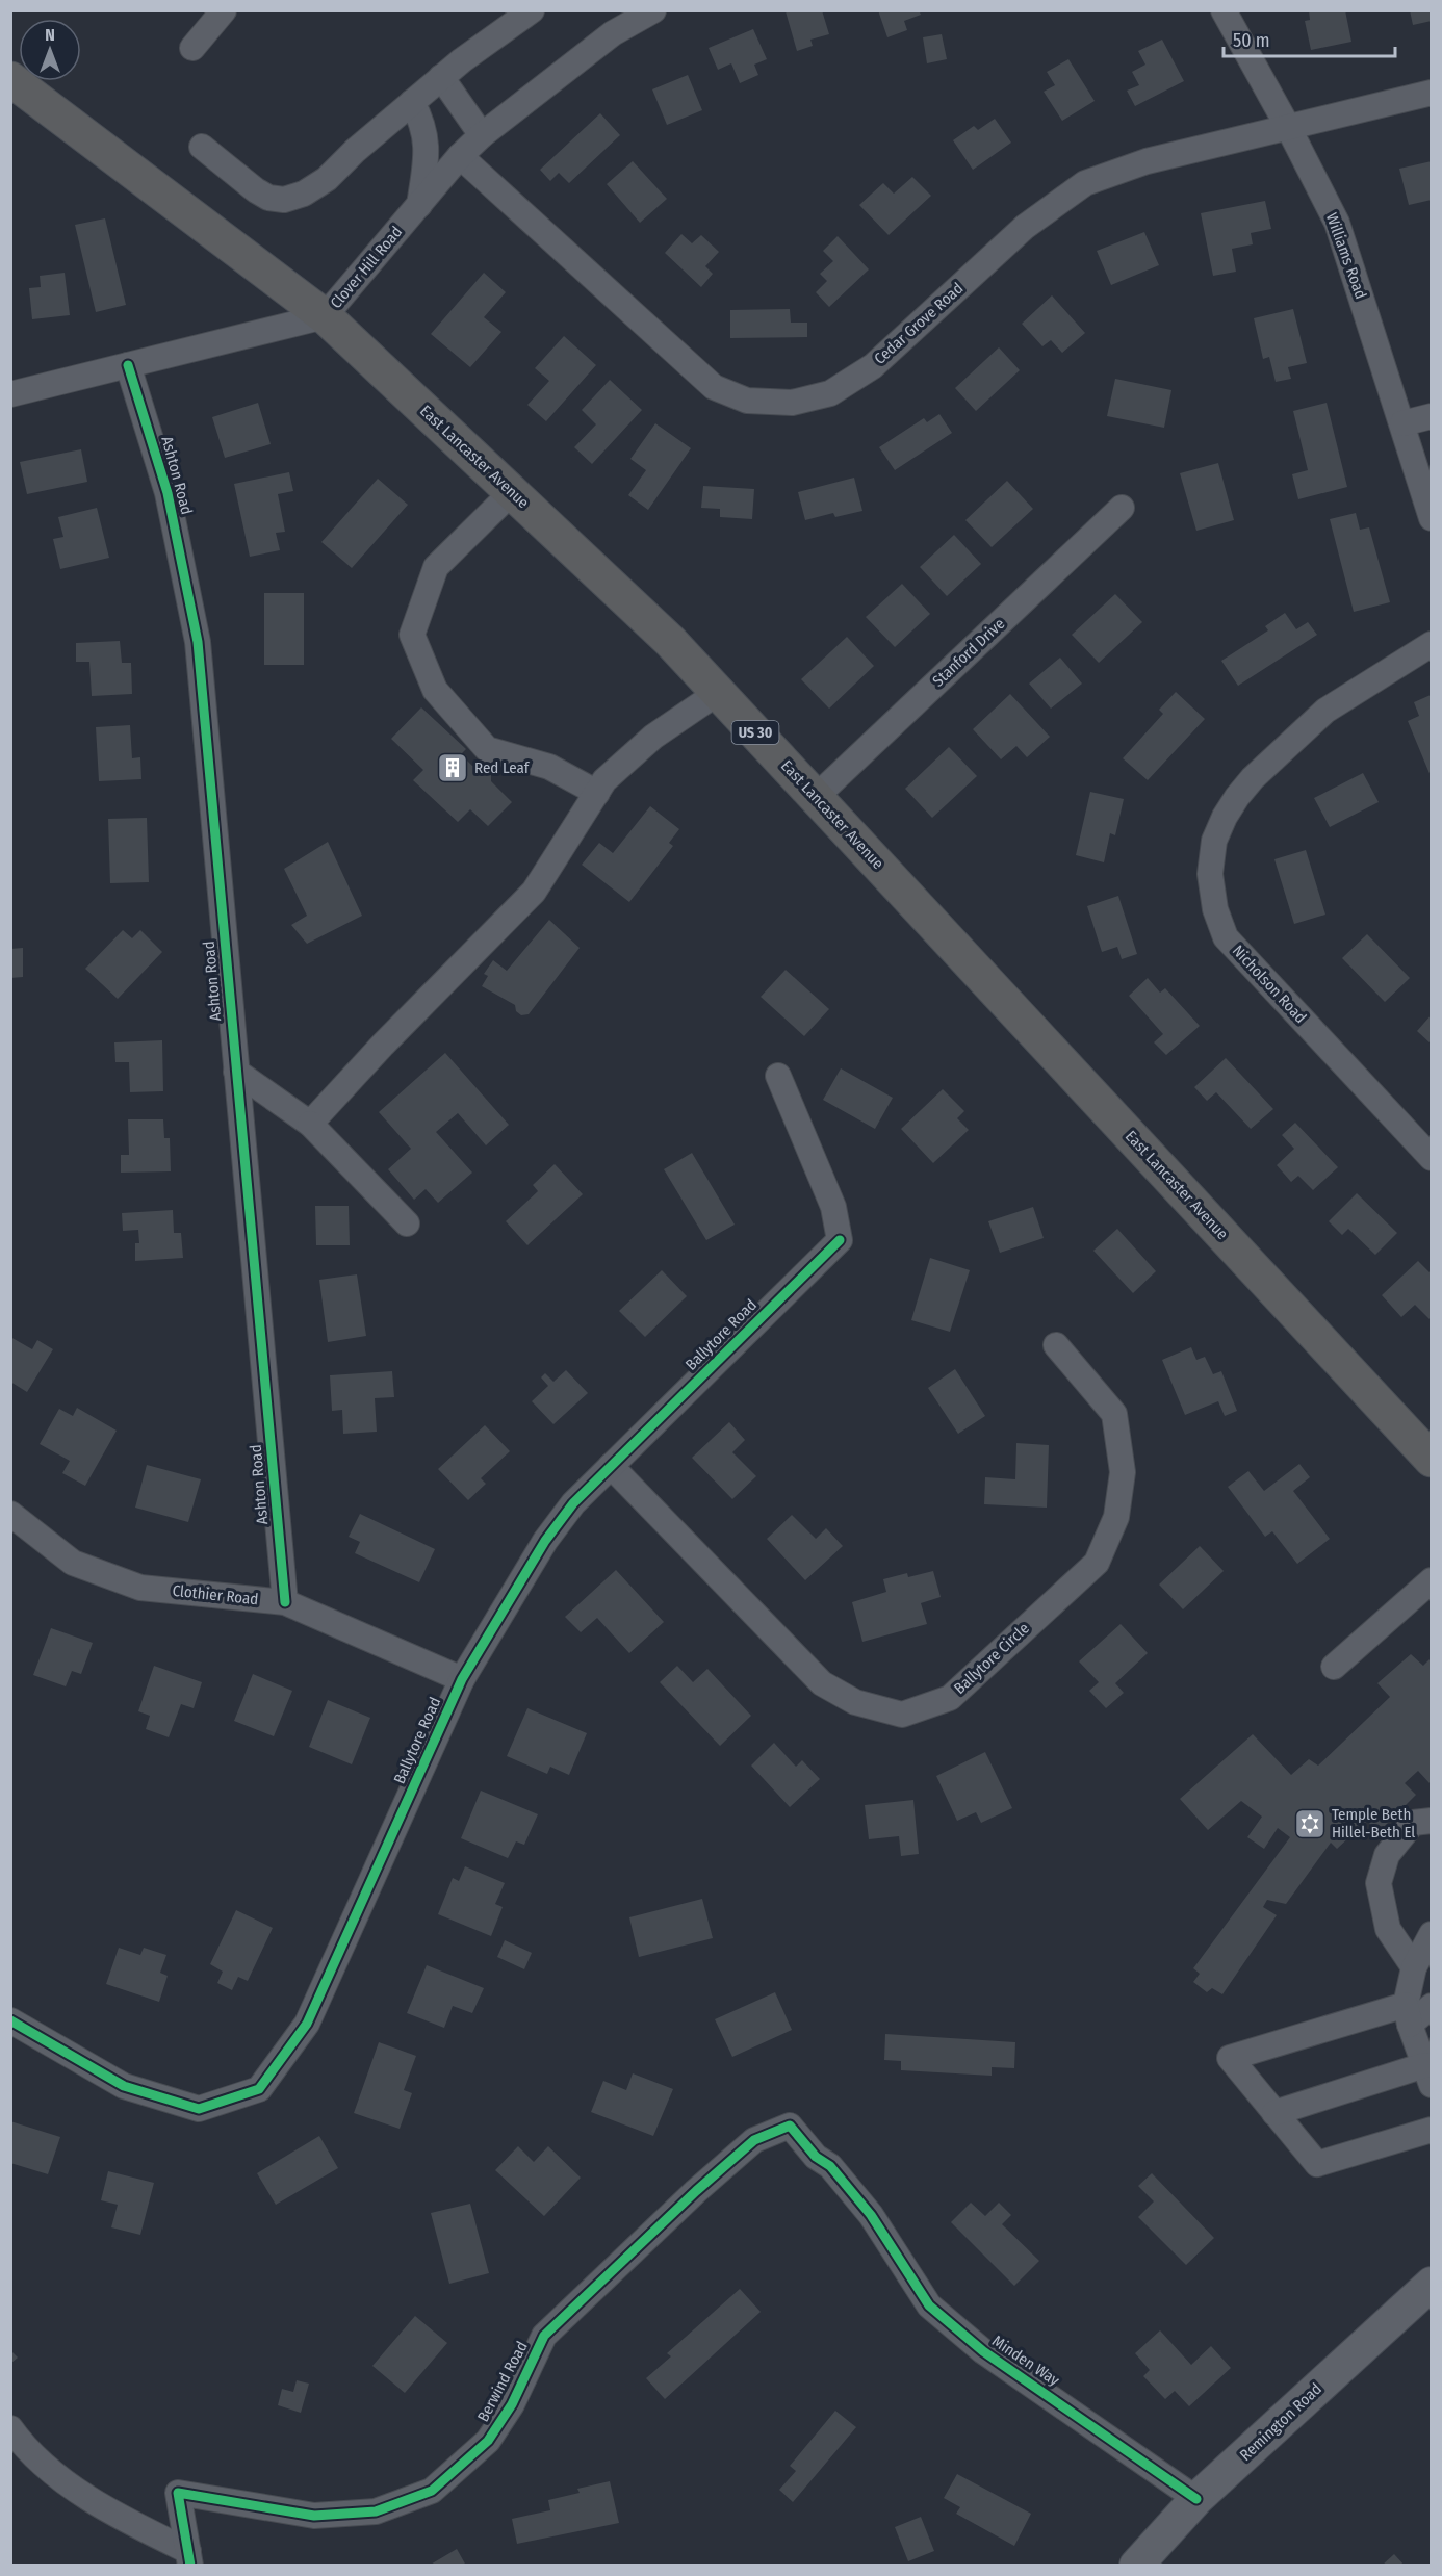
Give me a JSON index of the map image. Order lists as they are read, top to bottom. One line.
{"streets":{"highway":["East Lancaster Avenue","US 30"],"main road":["Remington Road"],"street":["Williams Road","Clover Hill Road","Cedar Grove Road","Ashton Road","Stanford Drive","Nicholson Road","Ballytore Road","Clothier Road","Ballytore Circle","Minden Way","Berwind Road"]},"crossings":[["Williams Road","Cedar Grove Road"],["Clover Hill Road","Cedar Grove Road"],["Clover Hill Road","East Lancaster Avenue"],["Clover Hill Road","Ashton Road"],["East Lancaster Avenue","Stanford Drive"],["Ashton Road","Clothier Road"],["Ballytore Road","Clothier Road"],["Ballytore Road","Ballytore Circle"],["Minden Way","Berwind Road"],["Minden Way","Remington Road"]],"places":{"building":["Red Leaf"],"synagogue":["Temple Beth Hillel-Beth El"]},"scale_bar":"50 m","north":"top"}
